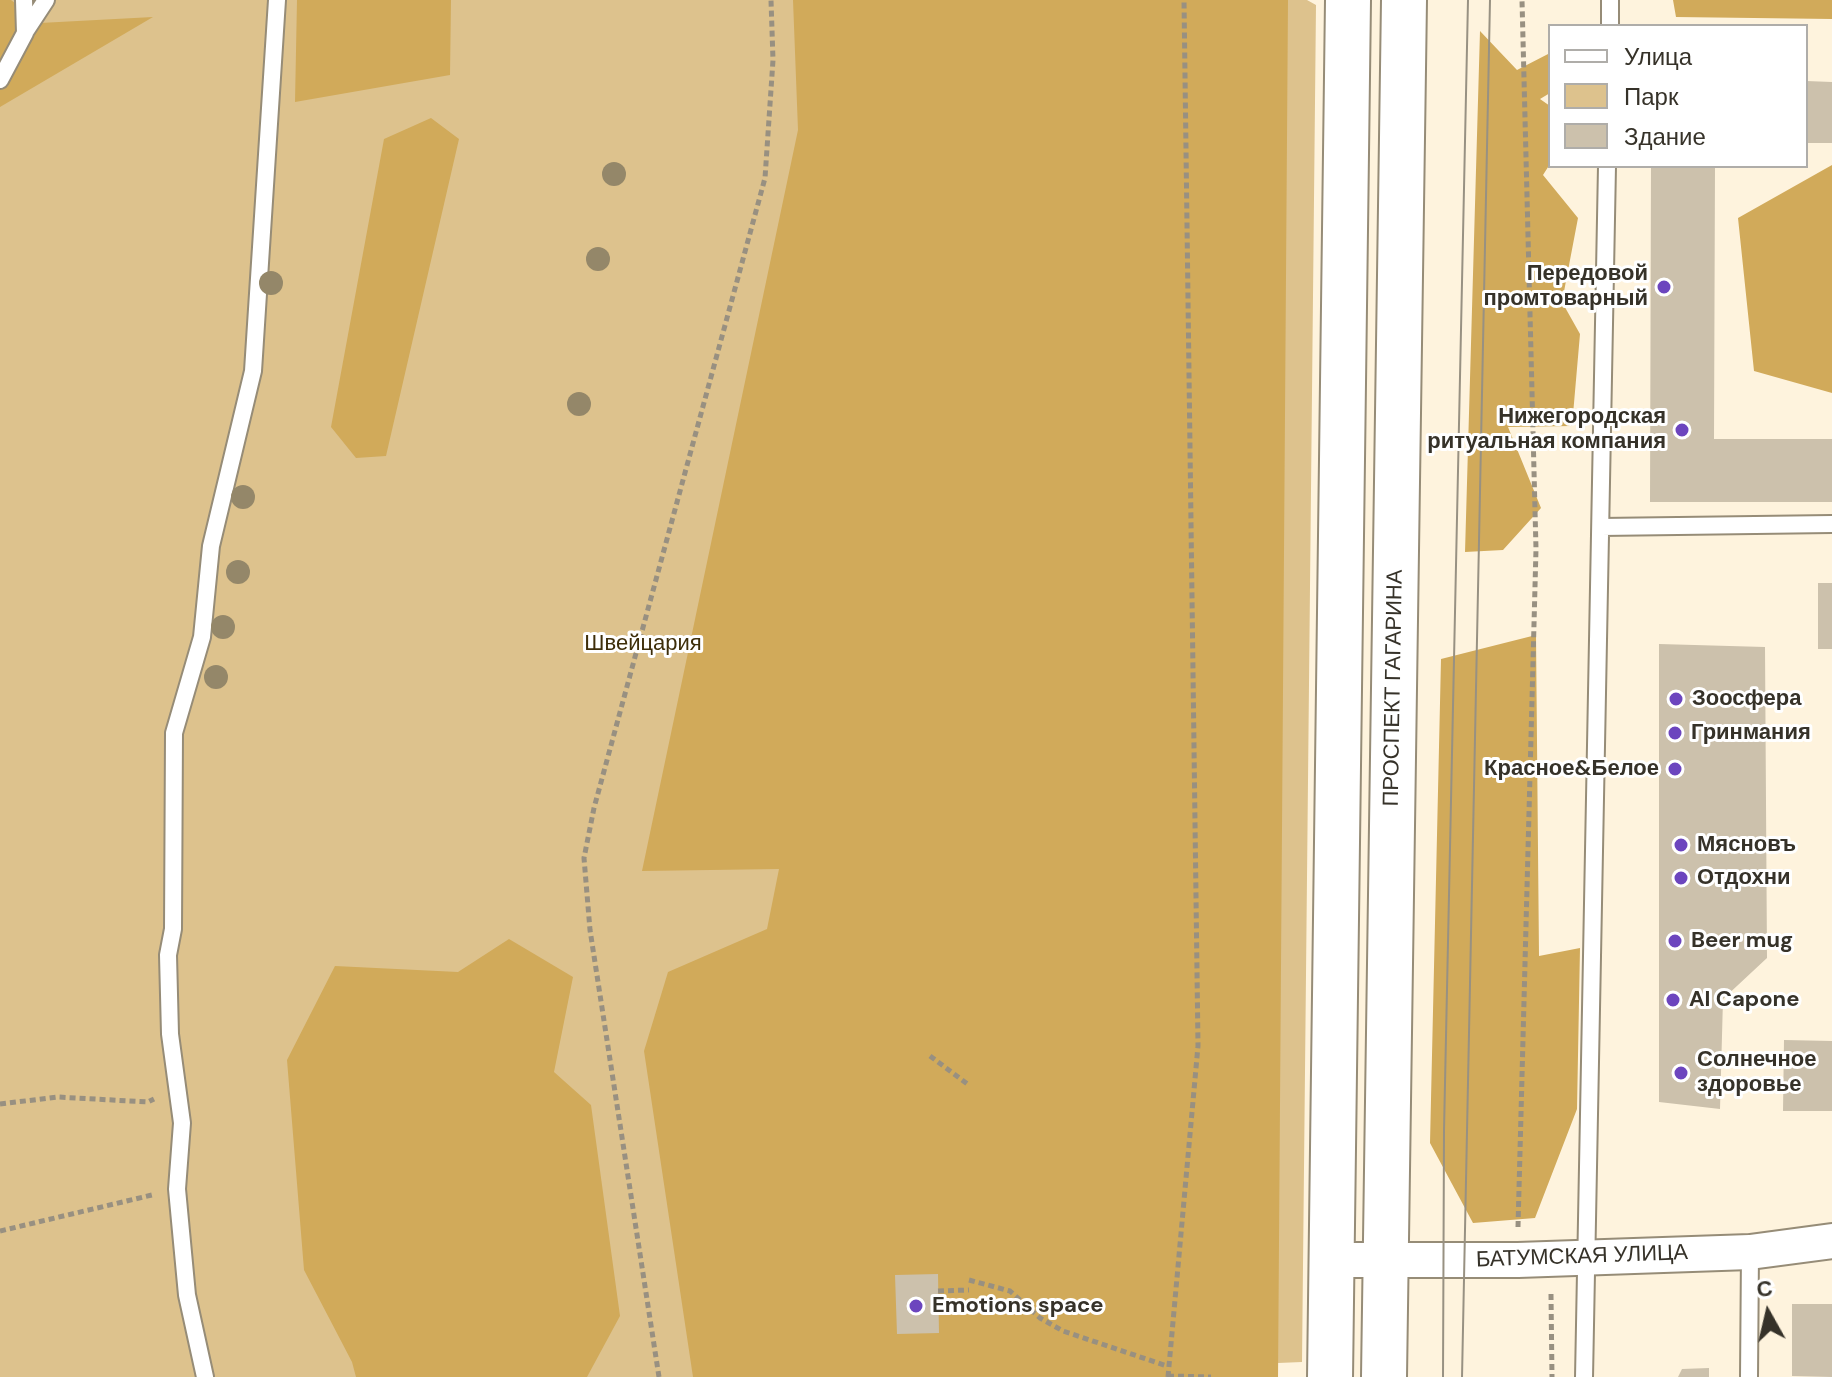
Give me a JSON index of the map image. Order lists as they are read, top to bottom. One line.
{"streets":{"main road":["ПРОСПЕКТ ГАГАРИНА"],"street":["БАТУМСКАЯ УЛИЦА"]},"crossings":[["ПРОСПЕКТ ГАГАРИНА","БАТУМСКАЯ УЛИЦА"]],"parks":["Швейцария"],"places":["Передовой промтоварный","Нижегородская ритуальная компания","Зоосфера","Гринмания","Красное&Белое","Мясновъ","Отдохни","Beer mug","Al Capone","Солнечное здоровье","Emotions space"],"legend":["Улица","Парк","Здание"],"north":"top"}
